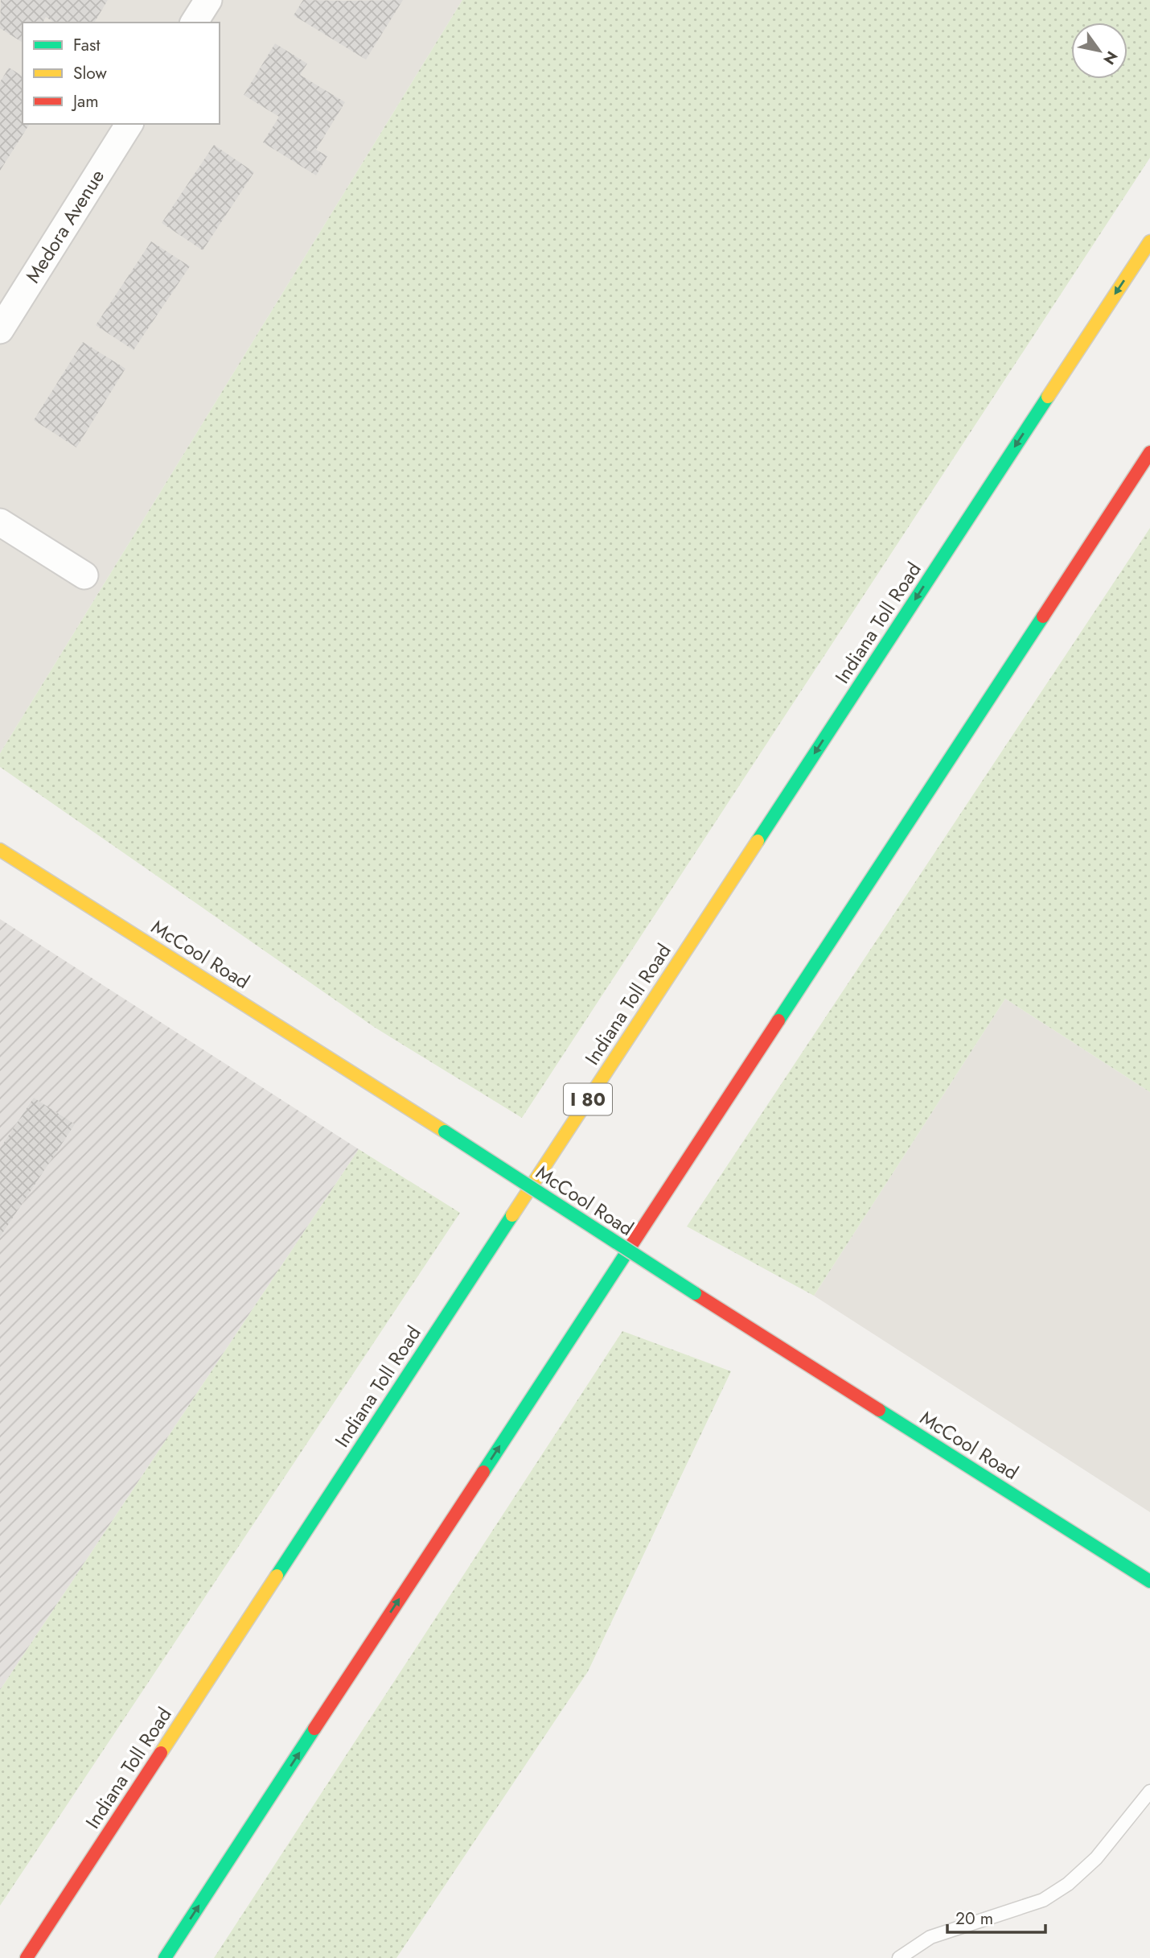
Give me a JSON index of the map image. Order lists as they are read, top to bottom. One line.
{"streets":{"main road":["Indiana Toll Road","McCool Road","I 80"],"street":["Medora Avenue"]},"one_way":["Indiana Toll Road"],"legend":["Fast","Slow","Jam"],"scale_bar":"20 m","north":"bottom right"}
